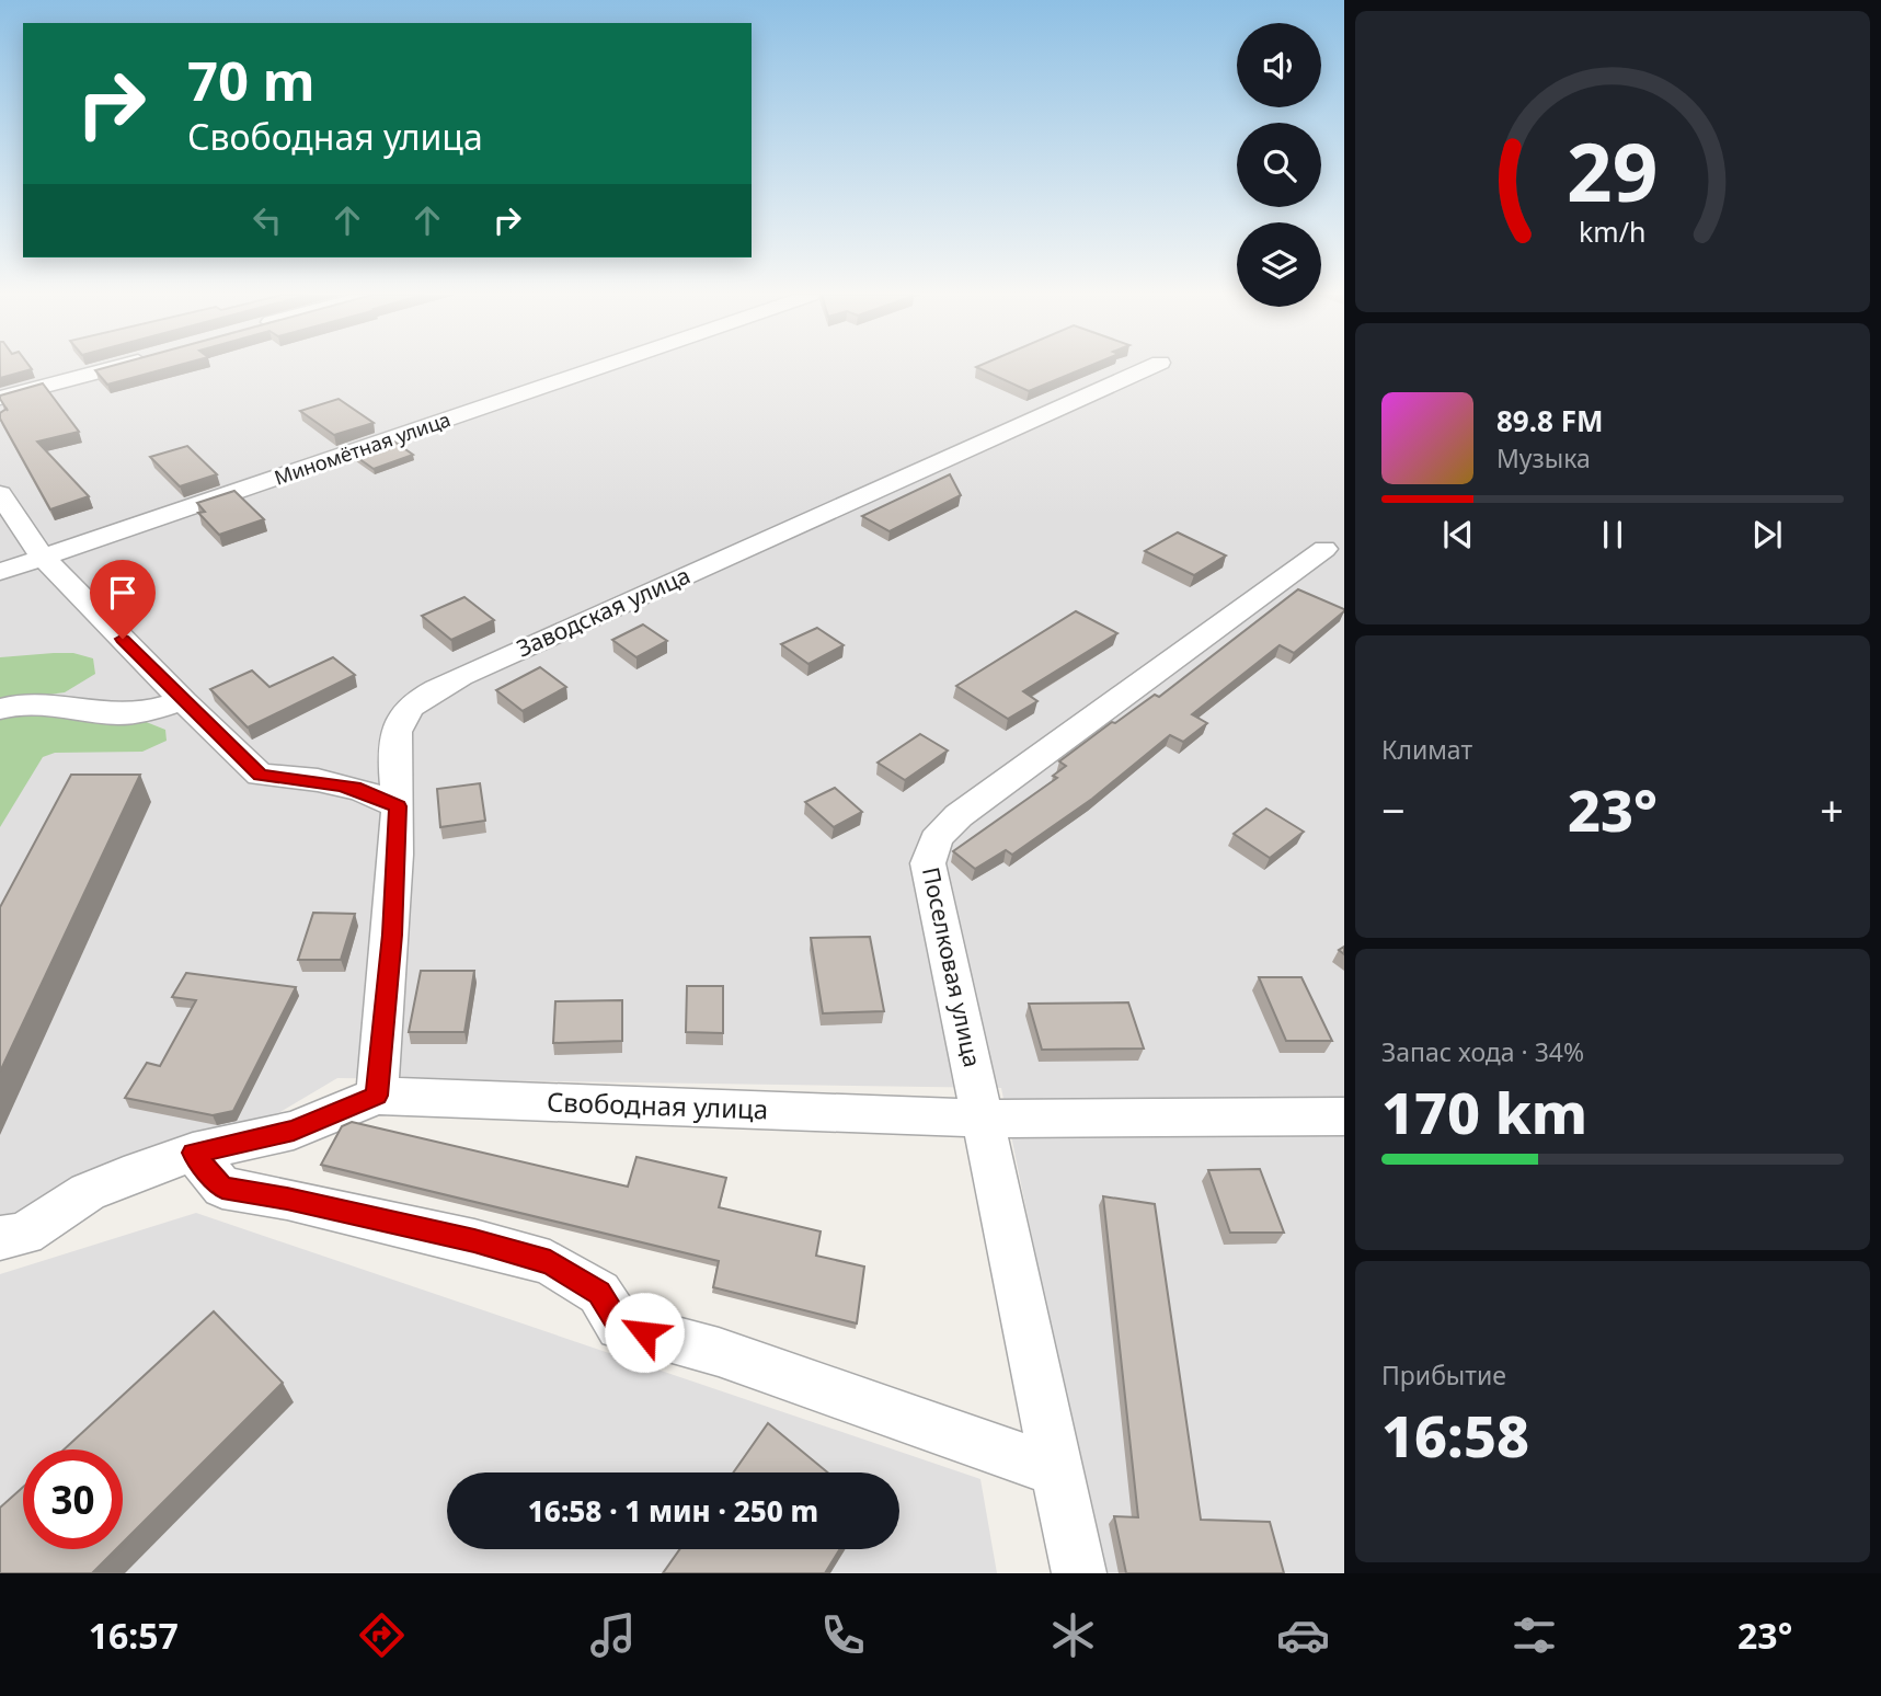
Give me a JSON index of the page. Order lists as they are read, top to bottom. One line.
{"streets":{"street":["Миномётная улица","Заводская улица","Поселковая улица","Свободная улица"]},"crossings":[["Заводская улица","Свободная улица"],["Поселковая улица","Свободная улица"]],"page":{"turn":["70 m","Свободная улица"],"song":["89.8 FM","Музыка"],"tile":["Климат",["Запас хода · 34%","170 km"],["Прибытие","16:58"]],"heat":["−","23°","+"],"limit":"30","trip":"16:58 · 1 мин · 250 m","tabs":["16:57","23°"],"gauge":["29","km/h"]}}
